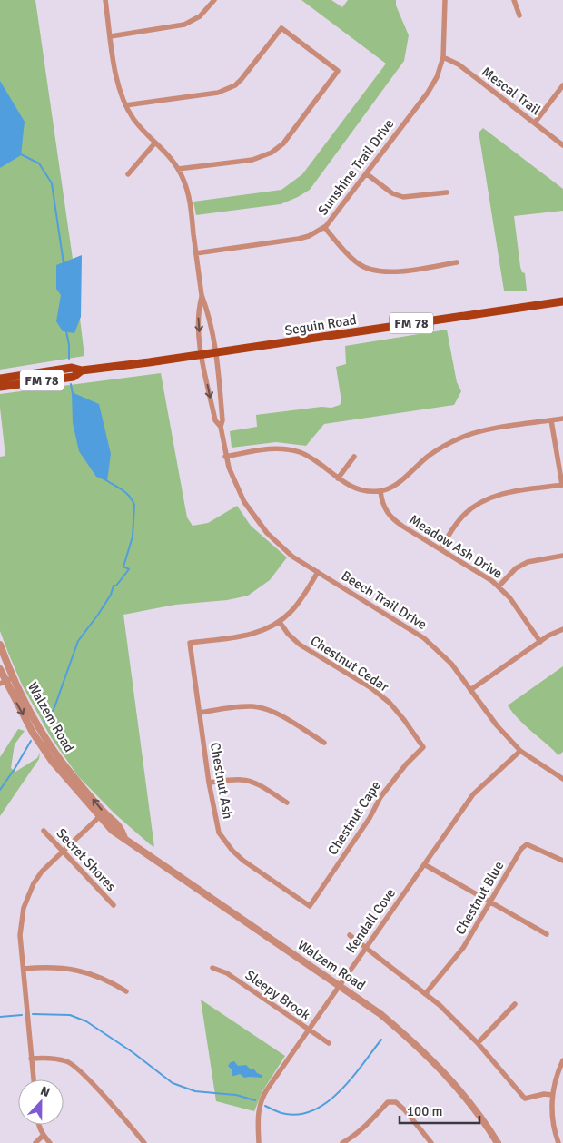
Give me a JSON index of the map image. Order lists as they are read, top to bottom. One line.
{"streets":{"main road":["FM 78","Seguin Road"],"street":["Mescal Trail","Sunshine Trail Drive","Meadow Ash Drive","Beech Trail Drive","Chestnut Cedar","Walzem Road","Chestnut Ash","Chestnut Cape","Secret Shores","Chestnut Blue","Kendall Cove","Sleepy Brook"]},"crossings":[["Mescal Trail","Sunshine Trail Drive"],["Sunshine Trail Drive","Beech Trail Drive"],["Seguin Road","Beech Trail Drive"],["Beech Trail Drive","Kendall Cove"],["Chestnut Cedar","Chestnut Ash"],["Chestnut Cedar","Chestnut Cape"],["Walzem Road","Kendall Cove"],["Chestnut Ash","Chestnut Cape"],["Kendall Cove","Sleepy Brook"]],"scale_bar":"100 m","north":"top"}
